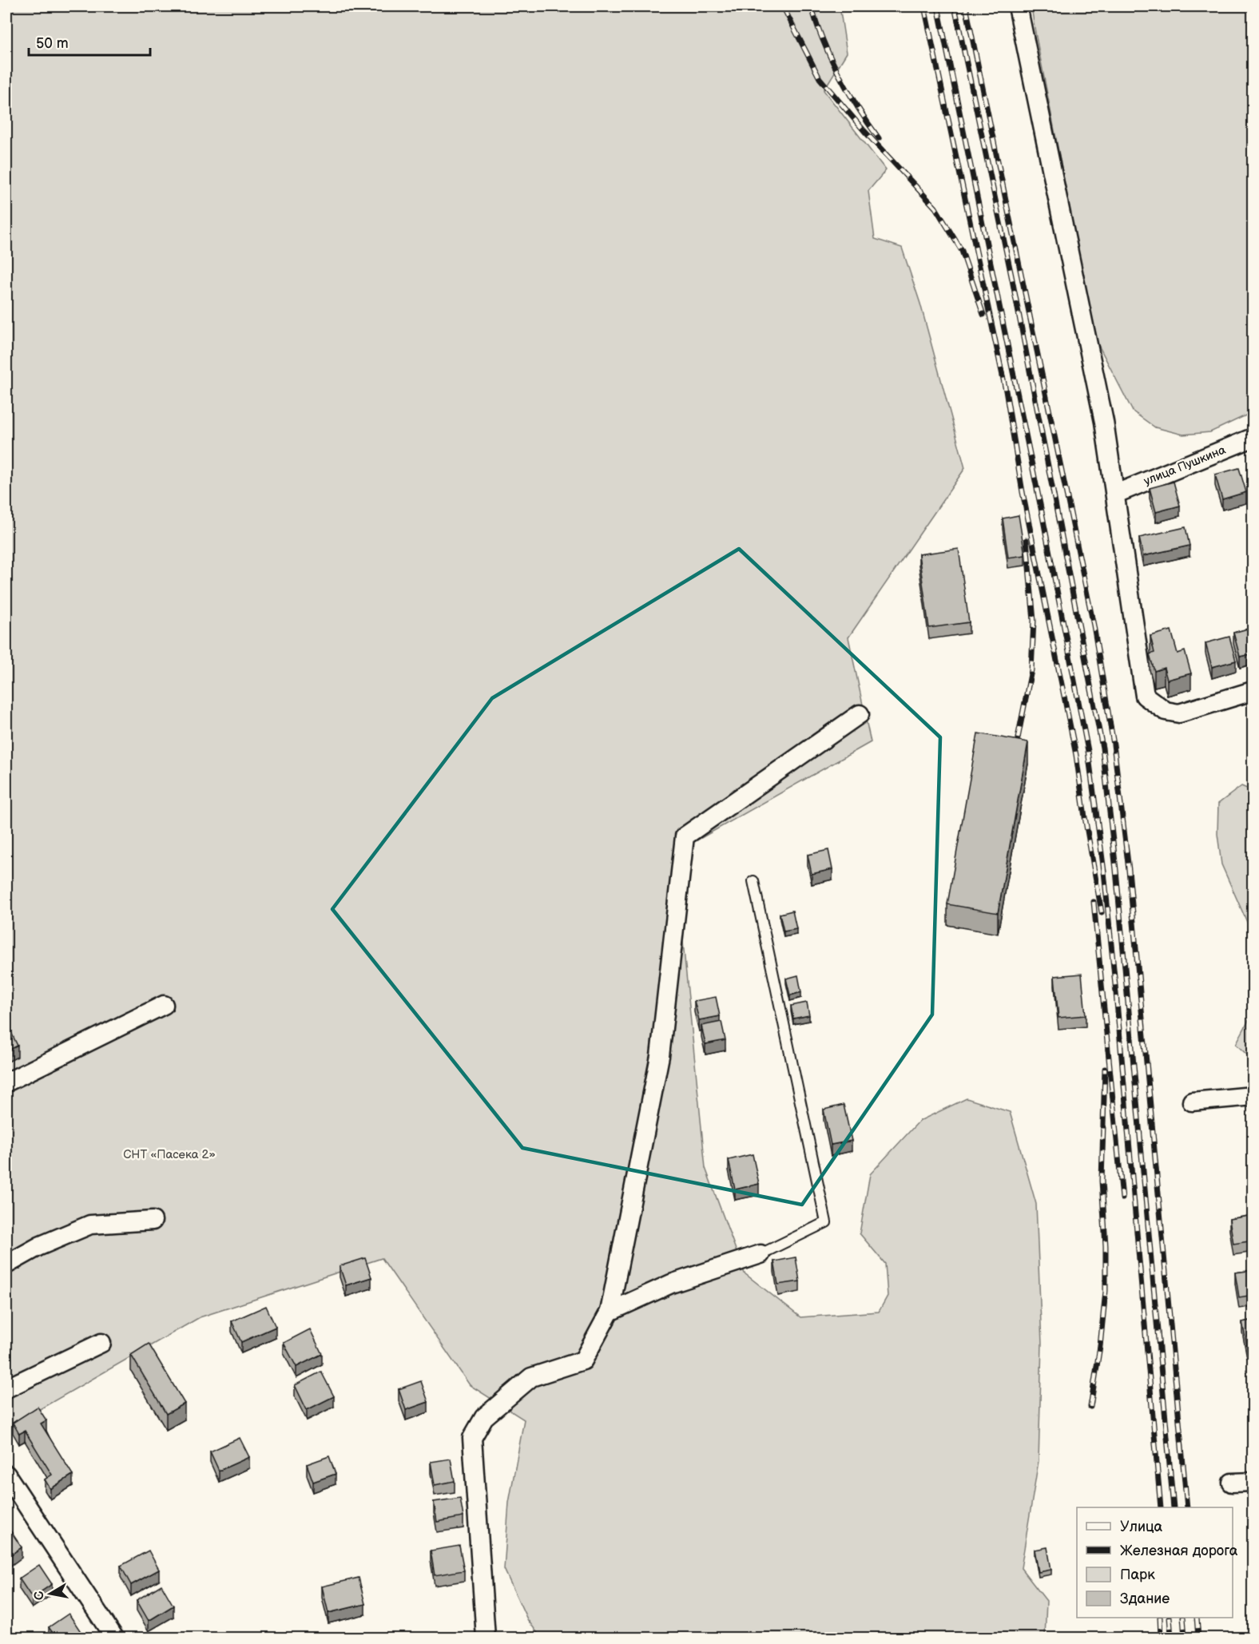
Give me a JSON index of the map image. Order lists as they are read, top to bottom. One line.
{"streets":{"street":["улица Пушкина"]},"parks":["СНТ «Пасека 2»"],"legend":["Улица","Железная дорога","Парк","Здание"],"scale_bar":"50 m","north":"left"}
